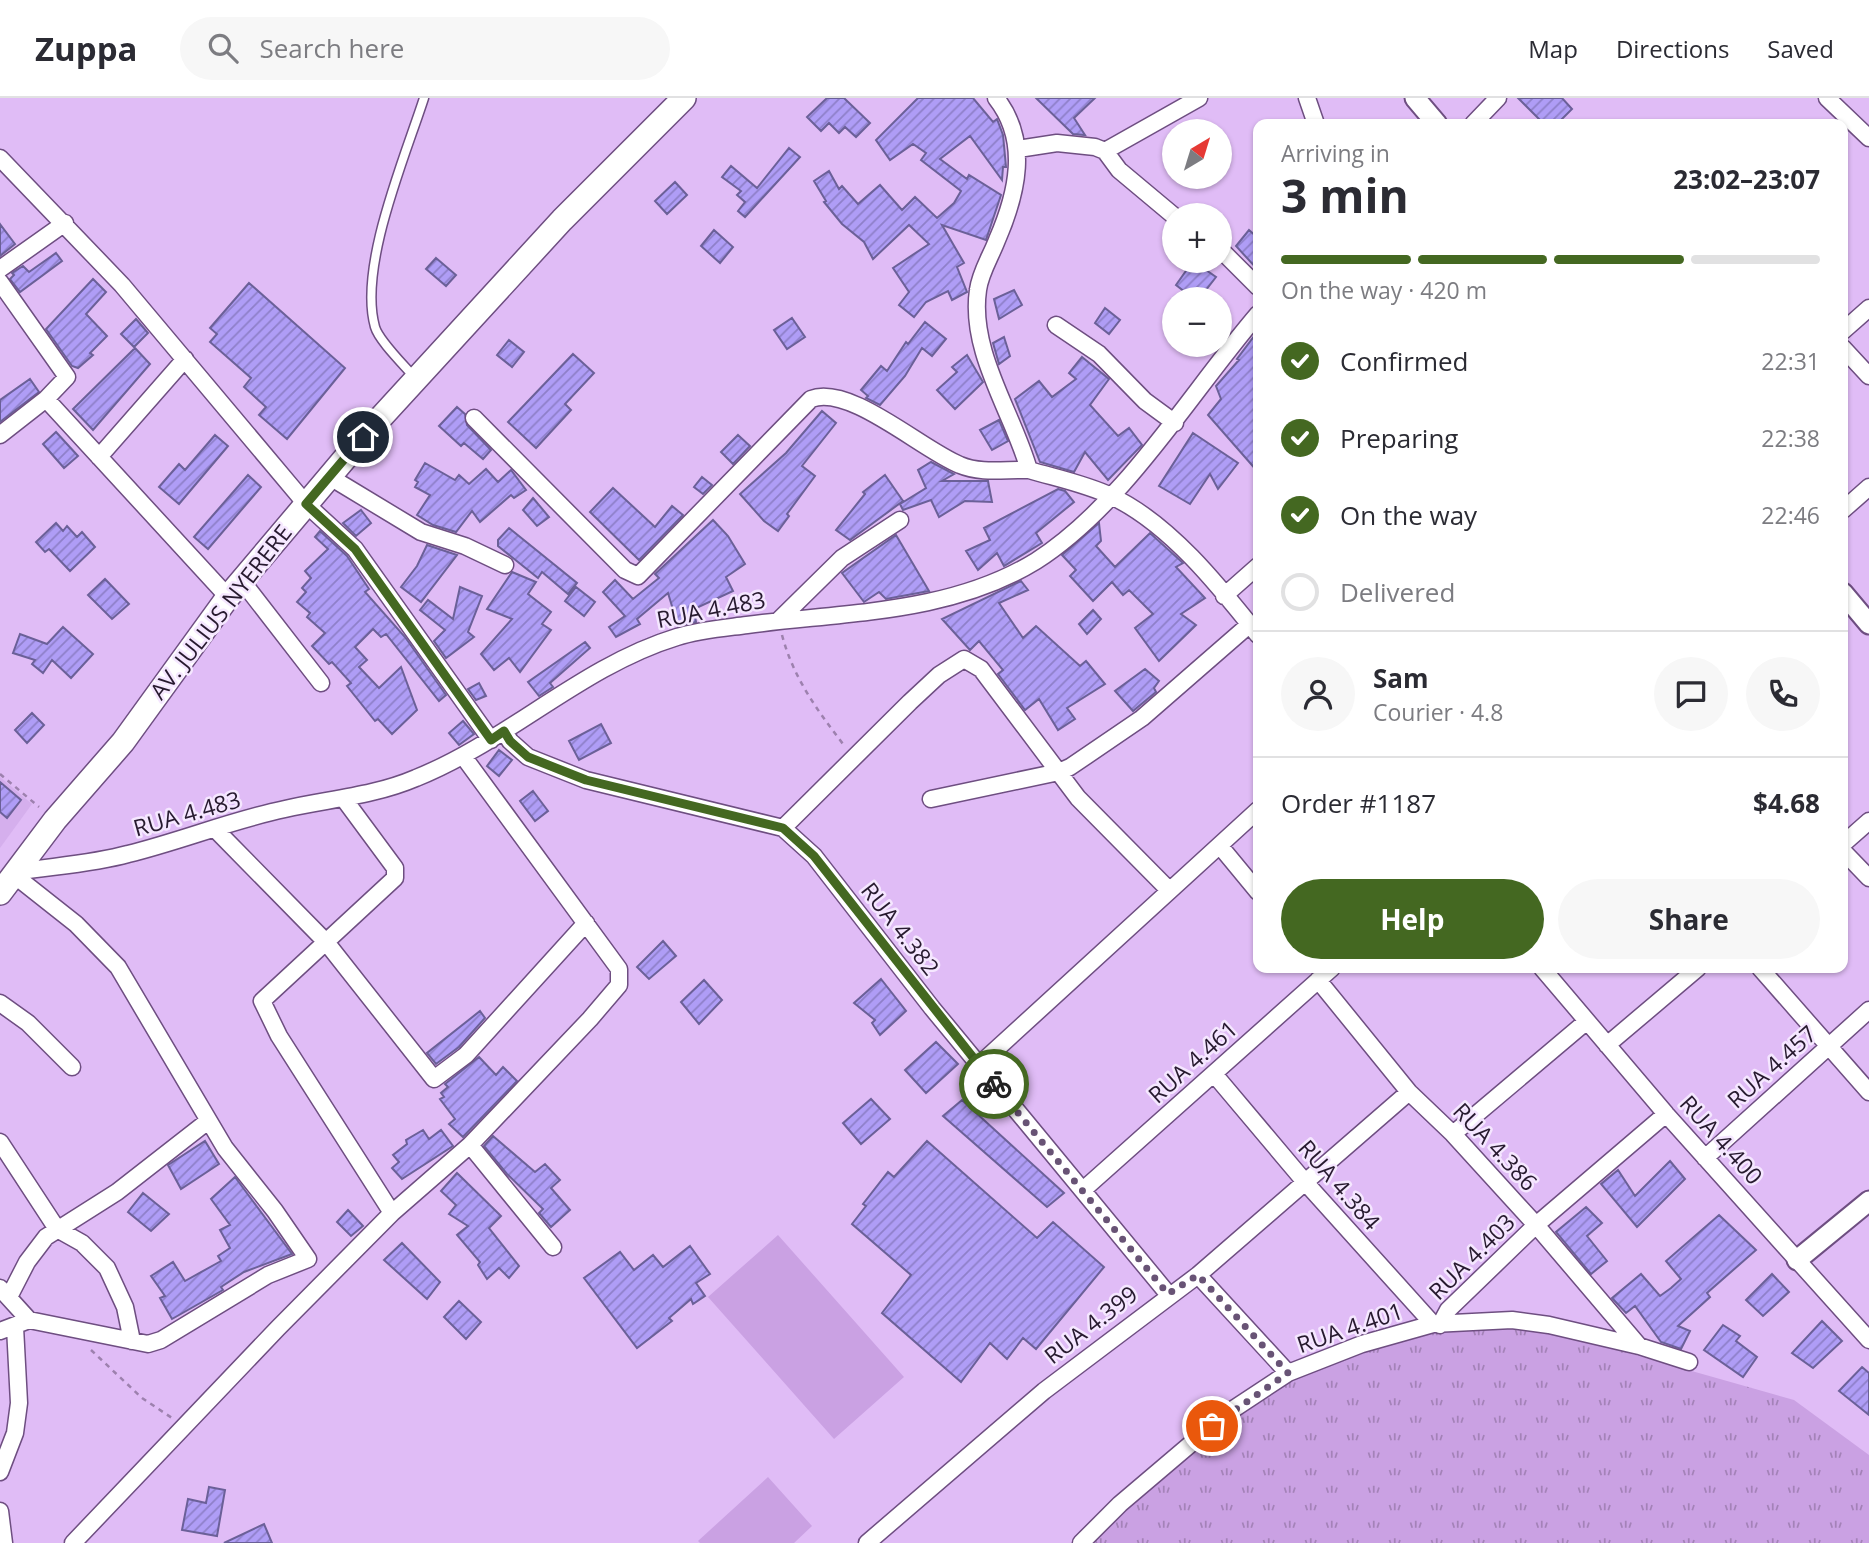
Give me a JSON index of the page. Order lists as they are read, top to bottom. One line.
{"streets":{"main road":["AV. JULIUS NYERERE"],"street":["RUA 4.483","RUA 4.382","RUA 4.461","RUA 4.457","RUA 4.400","RUA 4.386","RUA 4.384","RUA 4.403","RUA 4.399","RUA 4.401"]},"crossings":[["RUA 4.483","AV. JULIUS NYERERE"],["RUA 4.483","RUA 4.382"],["AV. JULIUS NYERERE","RUA 4.382"],["RUA 4.382","RUA 4.461"],["RUA 4.382","RUA 4.399"],["RUA 4.461","RUA 4.384"],["RUA 4.457","RUA 4.400"],["RUA 4.400","RUA 4.403"],["RUA 4.386","RUA 4.403"],["RUA 4.386","RUA 4.399"],["RUA 4.386","RUA 4.401"],["RUA 4.384","RUA 4.403"],["RUA 4.384","RUA 4.399"],["RUA 4.384","RUA 4.401"],["RUA 4.403","RUA 4.401"]],"north":"top right","page":{"header":"Zuppa","search":"Search here","nav":["Map","Directions","Saved"],"map_buttons":["+","−"],"heading":["3 min","Arriving in","23:02–23:07"],"panel":["Sam","Courier · 4.8","Order #1187","$4.68"],"bar":"On the way · 420 m","list":[["Confirmed","22:31"],["Preparing","22:38"],["On the way","22:46"],"Delivered"],"buttons":["Help","Share"]}}
